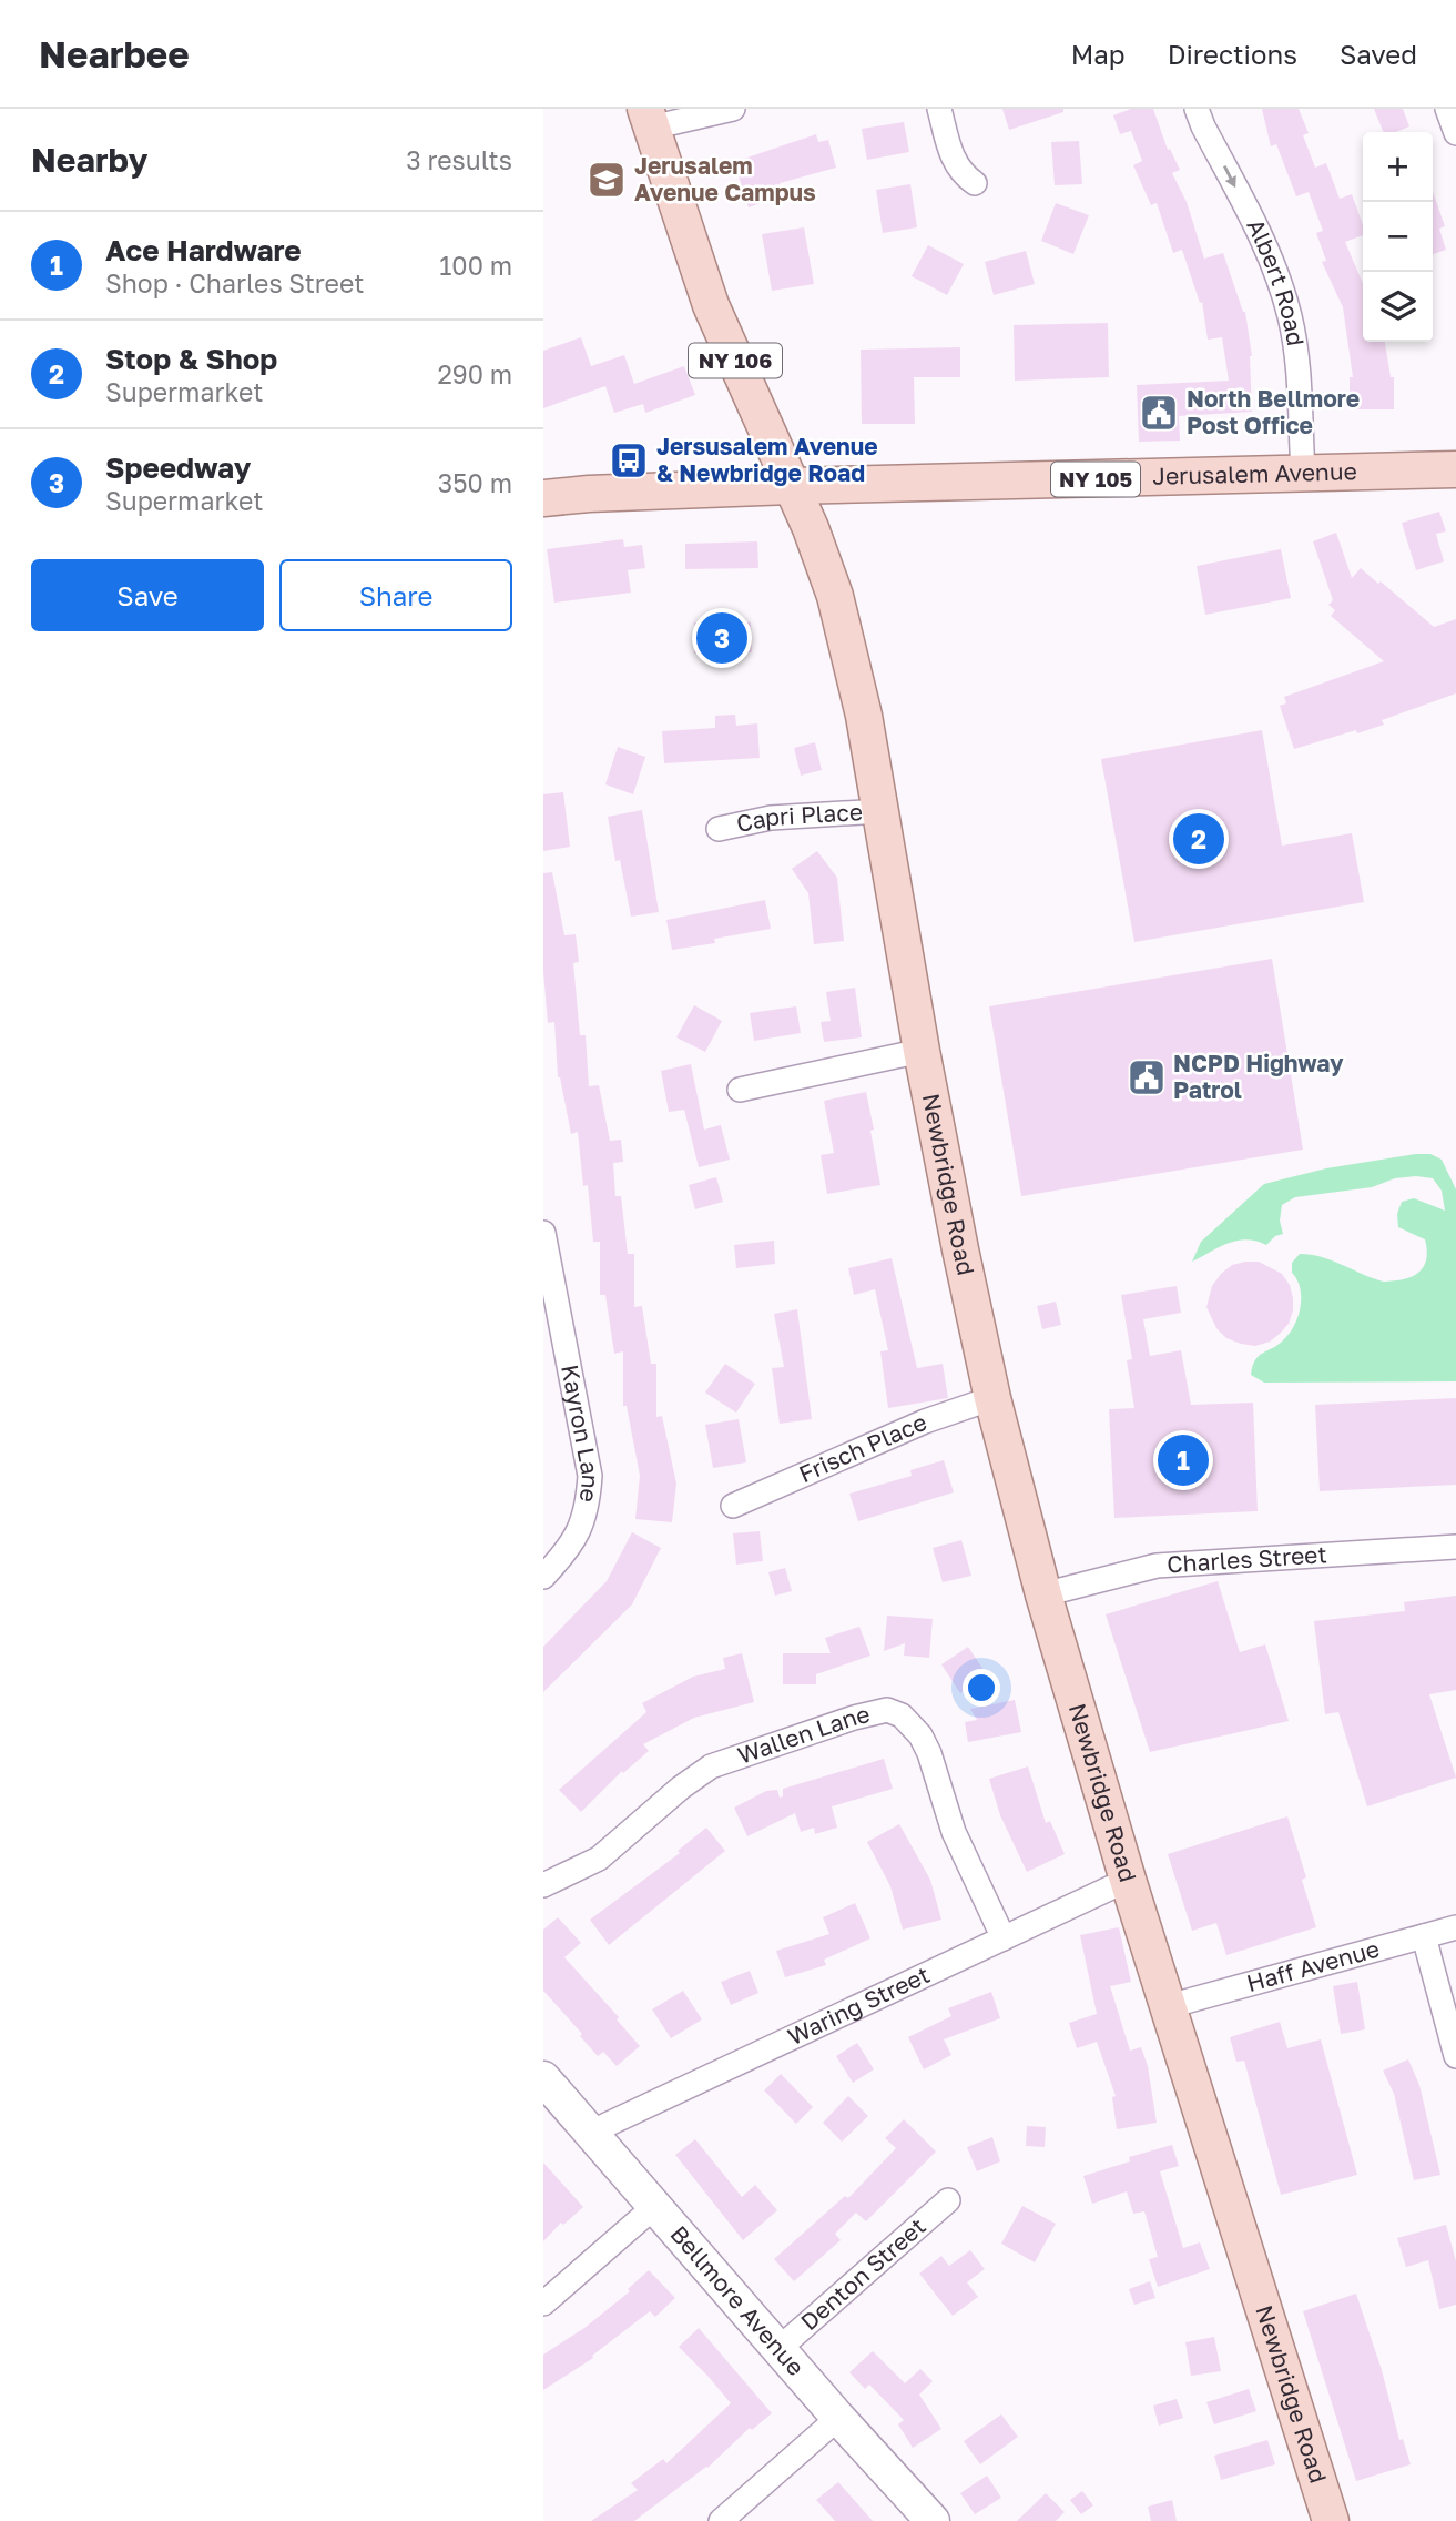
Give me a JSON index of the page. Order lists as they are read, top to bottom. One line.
{"streets":{"main road":["NY 106","Jerusalem Avenue","NY 105","Newbridge Road","Bellmore Avenue"],"street":["Albert Road","Capri Place","Kayron Lane","Frisch Place","Charles Street","Wallen Lane","Haff Avenue","Waring Street","Denton Street"]},"crossings":[["Albert Road","Jerusalem Avenue"],["Jerusalem Avenue","Newbridge Road"],["Capri Place","Newbridge Road"],["Newbridge Road","Frisch Place"],["Newbridge Road","Charles Street"],["Newbridge Road","Haff Avenue"],["Newbridge Road","Waring Street"],["Wallen Lane","Waring Street"],["Waring Street","Bellmore Avenue"],["Denton Street","Bellmore Avenue"]],"one_way":["Albert Road"],"places":{"school or university":["Jerusalem Avenue Campus"],"public building":["North Bellmore Post Office","NCPD Highway Patrol"],"bus stop":["Jersusalem Avenue & Newbridge Road"]},"page":{"header":"Nearbee","nav":["Map","Directions","Saved"],"heading":["Nearby","3 results"],"map_buttons":["+","−"],"list":[{"mark":"1","name":"Ace Hardware","note":"Shop · Charles Street","value":"100 m"},{"mark":"2","name":"Stop & Shop","note":"Supermarket","value":"290 m"},{"mark":"3","name":"Speedway","note":"Supermarket","value":"350 m"}],"buttons":["Save","Share"],"pins":["3","2","1"]}}
